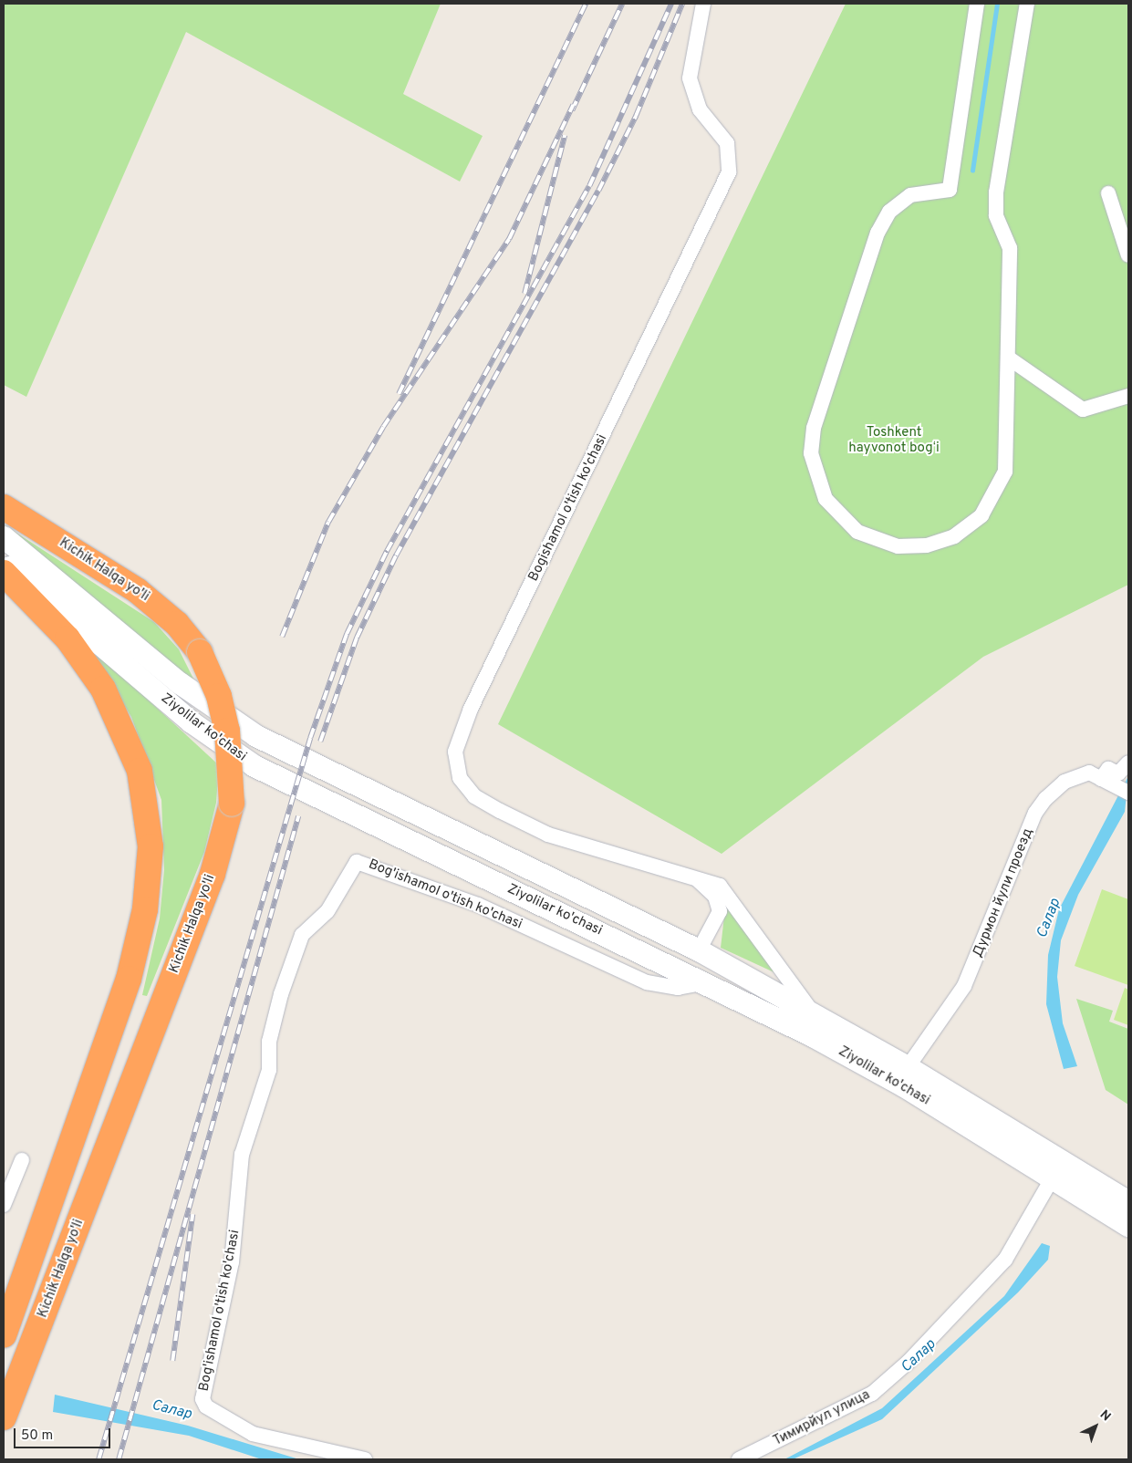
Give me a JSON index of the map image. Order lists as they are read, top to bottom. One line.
{"streets":{"highway":["Kichik Halqa yo'li"],"main road":["Ziyolilar ko'chasi"],"street":["Bogishamol o'tish ko'chasi","Дурмон йули проезд","Bog'ishamol o'tish ko'chasi","Тимирйул улица"]},"crossings":[["Bogishamol o'tish ko'chasi","Ziyolilar ko'chasi"],["Ziyolilar ko'chasi","Дурмон йули проезд"],["Ziyolilar ko'chasi","Bog'ishamol o'tish ko'chasi"],["Ziyolilar ko'chasi","Тимирйул улица"]],"water":["Салар"],"parks":["Toshkent hayvonot bogʻi"],"scale_bar":"50 m","north":"top right"}
